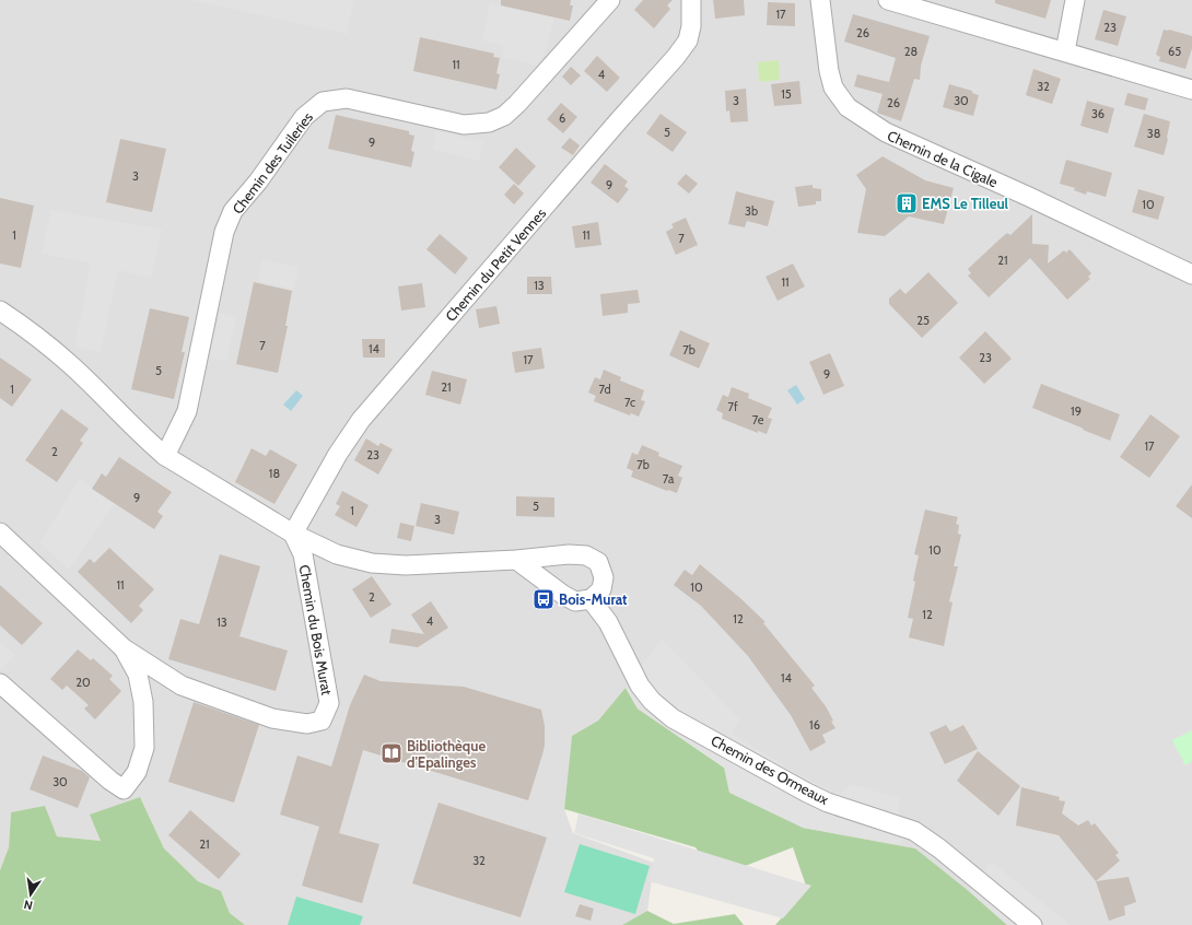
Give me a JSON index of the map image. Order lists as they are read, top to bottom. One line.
{"streets":{"street":["Chemin de la Cigale","Chemin des Tuileries","Chemin du Petit Vennes","Chemin du Bois Murat","Chemin des Ormeaux"]},"crossings":[["Chemin du Petit Vennes","Chemin du Bois Murat"]],"places":{"building":["EMS Le Tilleul"],"bus stop":["Bois-Murat"],"library":["Bibliothèque d'Epalinges"]},"house_numbers":["17","23","26","28","65","11","4","32","15","3","30","26","36","6","5","38","9","3","9","10","3b","1","11","7","21","11","13","25","7","14","7b","23","17","5","9","21","1","7d","7c","7f","19","7e","17","2","23","7b","18","7a","9","5","1","3","10","11","10","2","12","12","4","13","14","20","16","30","21","32"],"north":"bottom"}
